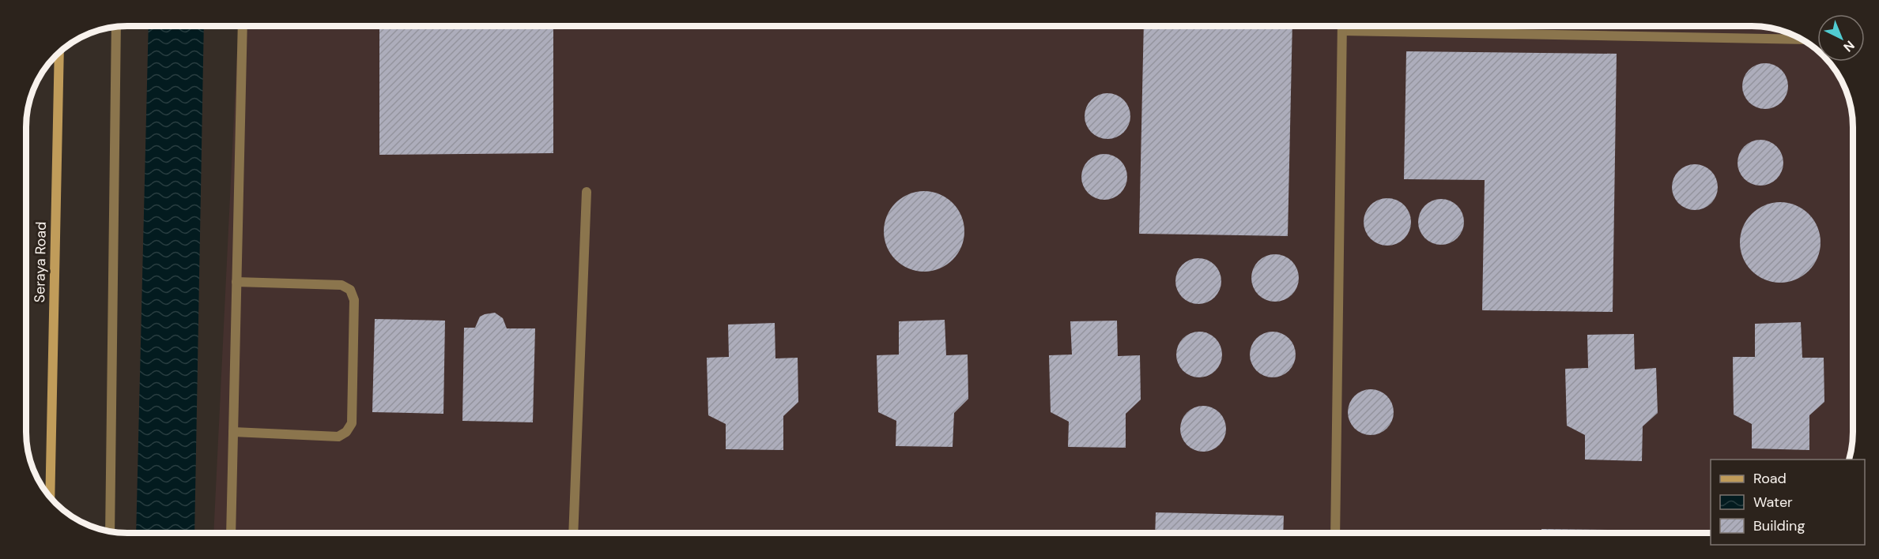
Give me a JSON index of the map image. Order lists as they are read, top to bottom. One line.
{"streets":{"street":["Seraya Road"]},"legend":["Road","Water","Building"],"north":"bottom right"}
